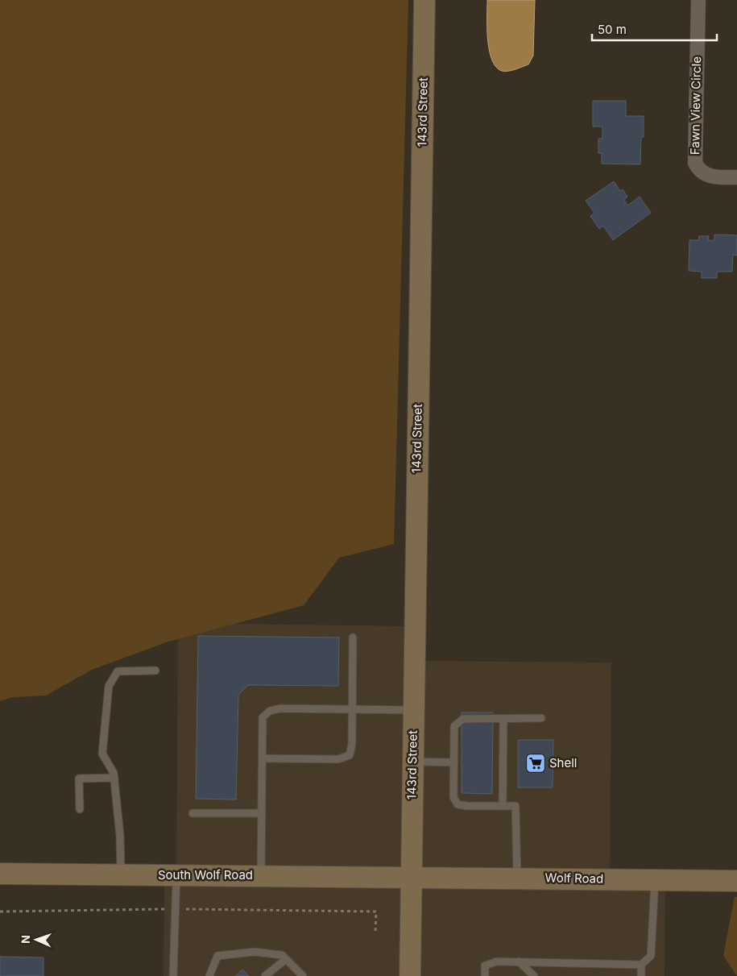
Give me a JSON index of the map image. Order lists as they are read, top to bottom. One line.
{"streets":{"main road":["143rd Street","South Wolf Road","Wolf Road"],"street":["Fawn View Circle"]},"crossings":[["143rd Street","South Wolf Road"],["143rd Street","Wolf Road"],["South Wolf Road","Wolf Road"]],"places":{"supermarket":["Shell"]},"scale_bar":"50 m","north":"left"}
